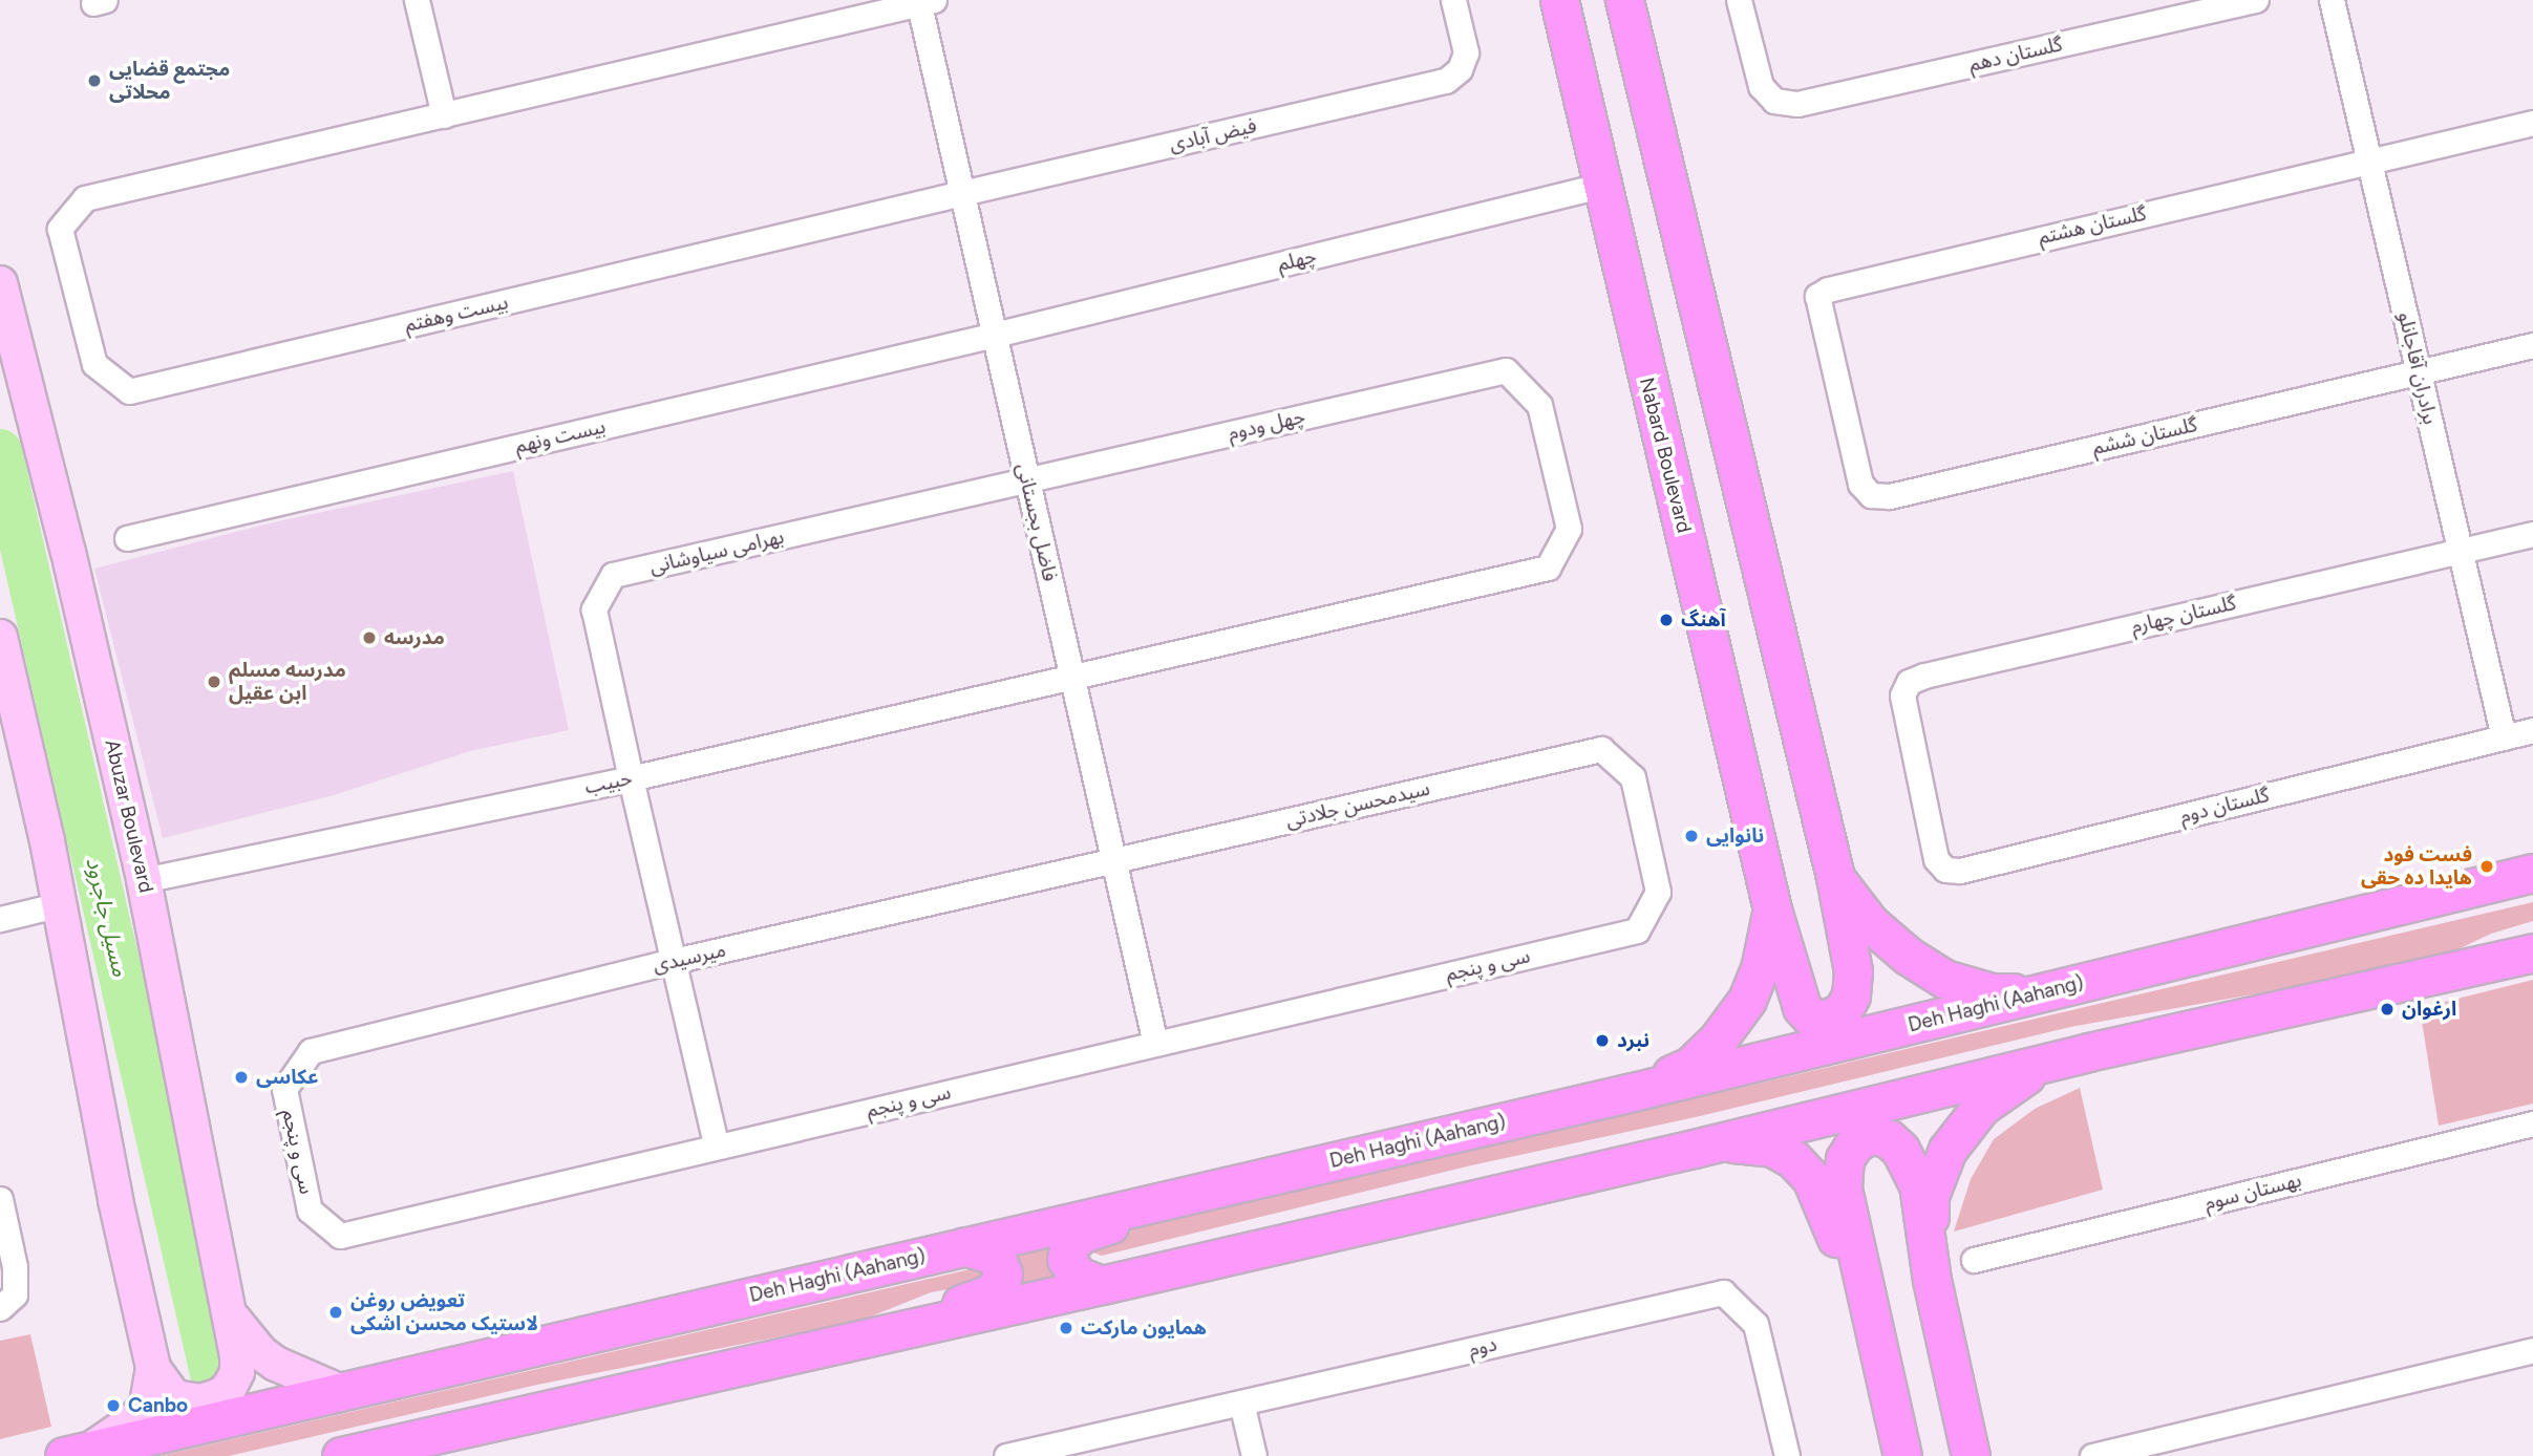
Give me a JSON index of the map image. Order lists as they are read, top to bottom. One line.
{"streets":{"main road":["Nabard Boulevard","Abuzar Boulevard","Deh Haghi (Aahang)"],"street":["گلستان دهم","فیض آبادی","گلستان هشتم","چهلم","بیست وهفتم","برادران آقاجانلو","چهل ودوم","بیست ونهم","گلستان ششم","فاضل بجستانی","بهرامی سیاوشانی","گلستان چهارم","حبیب","سیدمحسن جلادتی","گلستان دوم","میرسیدی","سی و پنجم","بهستان سوم","دوم"]},"crossings":[["فیض آبادی","بیست وهفتم"],["فیض آبادی","فاضل بجستانی"],["گلستان هشتم","برادران آقاجانلو"],["گلستان هشتم","گلستان ششم"],["چهلم","بیست ونهم"],["چهلم","Nabard Boulevard"],["چهلم","فاضل بجستانی"],["بیست وهفتم","فاضل بجستانی"],["برادران آقاجانلو","گلستان ششم"],["برادران آقاجانلو","گلستان چهارم"],["برادران آقاجانلو","گلستان دوم"],["چهل ودوم","فاضل بجستانی"],["چهل ودوم","بهرامی سیاوشانی"],["چهل ودوم","حبیب"],["بیست ونهم","فاضل بجستانی"],["فاضل بجستانی","بهرامی سیاوشانی"],["فاضل بجستانی","حبیب"],["فاضل بجستانی","سیدمحسن جلادتی"],["فاضل بجستانی","میرسیدی"],["فاضل بجستانی","سی و پنجم"],["بهرامی سیاوشانی","حبیب"],["بهرامی سیاوشانی","میرسیدی"],["بهرامی سیاوشانی","سی و پنجم"],["گلستان چهارم","گلستان دوم"],["حبیب","Abuzar Boulevard"],["سیدمحسن جلادتی","میرسیدی"],["سیدمحسن جلادتی","سی و پنجم"],["میرسیدی","سی و پنجم"]],"water":["مسیل جاجرود"],"places":["مجتمع قضایی محلاتی","آهنگ","مدرسه","مدرسه مسلم ابن عقیل","نانوایی","فست فود هایدا ده حقی","ارغوان","نبرد","عکاسى","تعویض روغن لاستیک محسن اشکی","همایون مارکت","Canbo"]}
